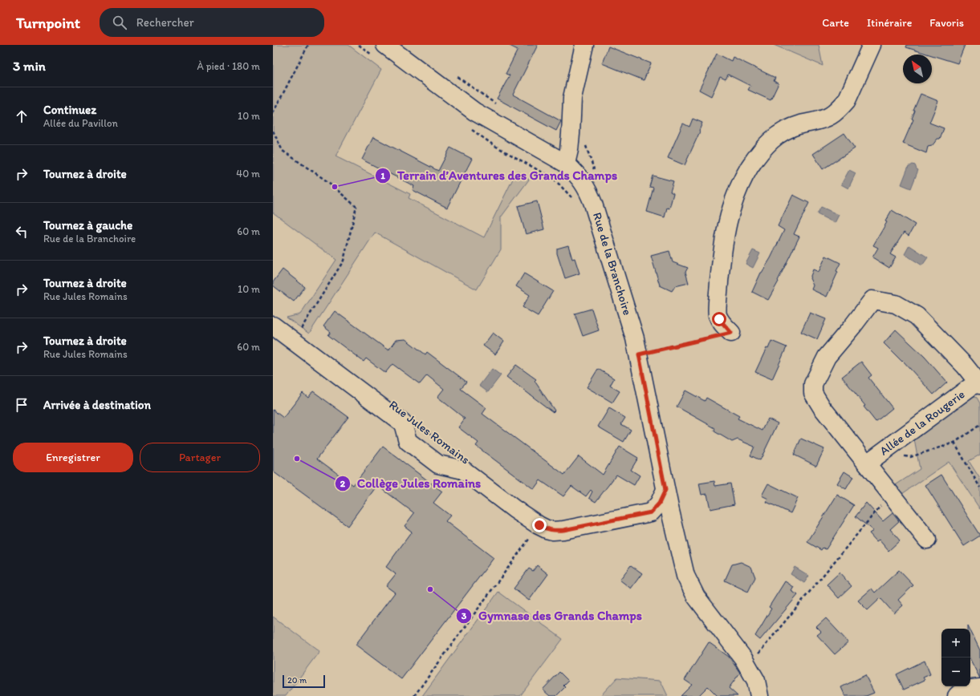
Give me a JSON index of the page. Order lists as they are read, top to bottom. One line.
{"streets":{"street":["Rue de la Branchoire","Allée de la Rougerie","Rue Jules Romains"]},"crossings":[["Rue de la Branchoire","Rue Jules Romains"]],"places":["Terrain d’Aventures des Grands Champs","Collège Jules Romains","Gymnase des Grands Champs"],"scale_bar":"20 m","north":"top left","page":{"header":"Turnpoint","search":"Rechercher","nav":["Carte","Itinéraire","Favoris"],"heading":["3 min","À pied · 180 m"],"list":[["Continuez","Allée du Pavillon","10 m"],["Tournez à droite","40 m"],["Tournez à gauche","Rue de la Branchoire","60 m"],["Tournez à droite","Rue Jules Romains","10 m"],["Tournez à droite","Rue Jules Romains","60 m"],"Arrivée à destination"],"buttons":["Enregistrer","Partager"],"map_buttons":["+","−"],"scale":"20 m"}}
